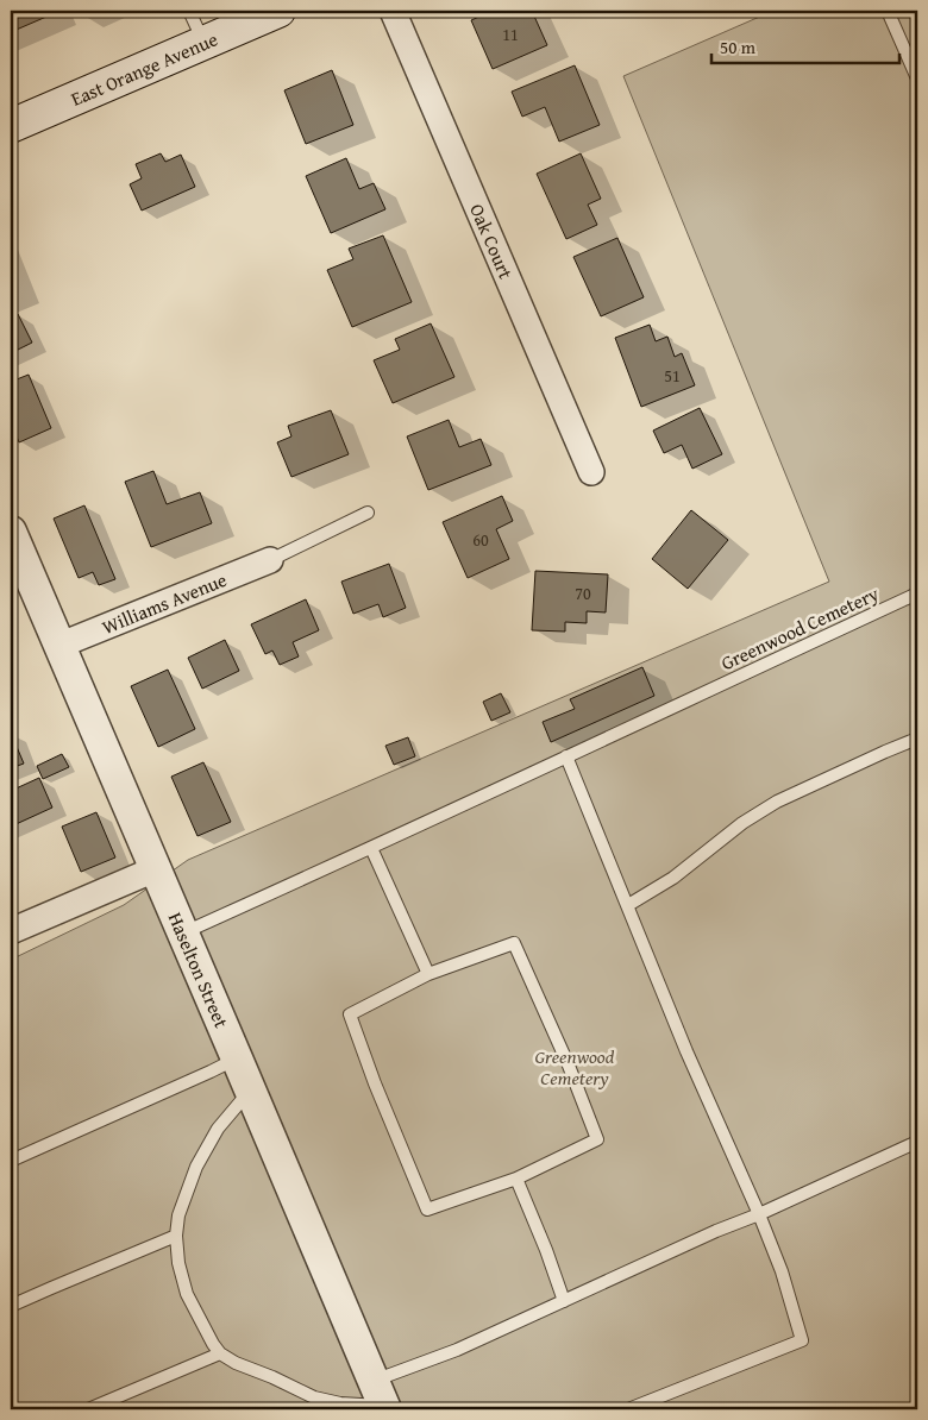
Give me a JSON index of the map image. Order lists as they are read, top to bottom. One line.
{"streets":{"main road":["East Orange Avenue"],"street":["Oak Court","Williams Avenue","Haselton Street"],"lane":["Greenwood Cemetery"]},"crossings":[["Williams Avenue","Haselton Street"],["Greenwood Cemetery","Haselton Street"]],"parks":["Greenwood Cemetery"],"house_numbers":["11","51","60","70"],"scale_bar":"50 m"}
